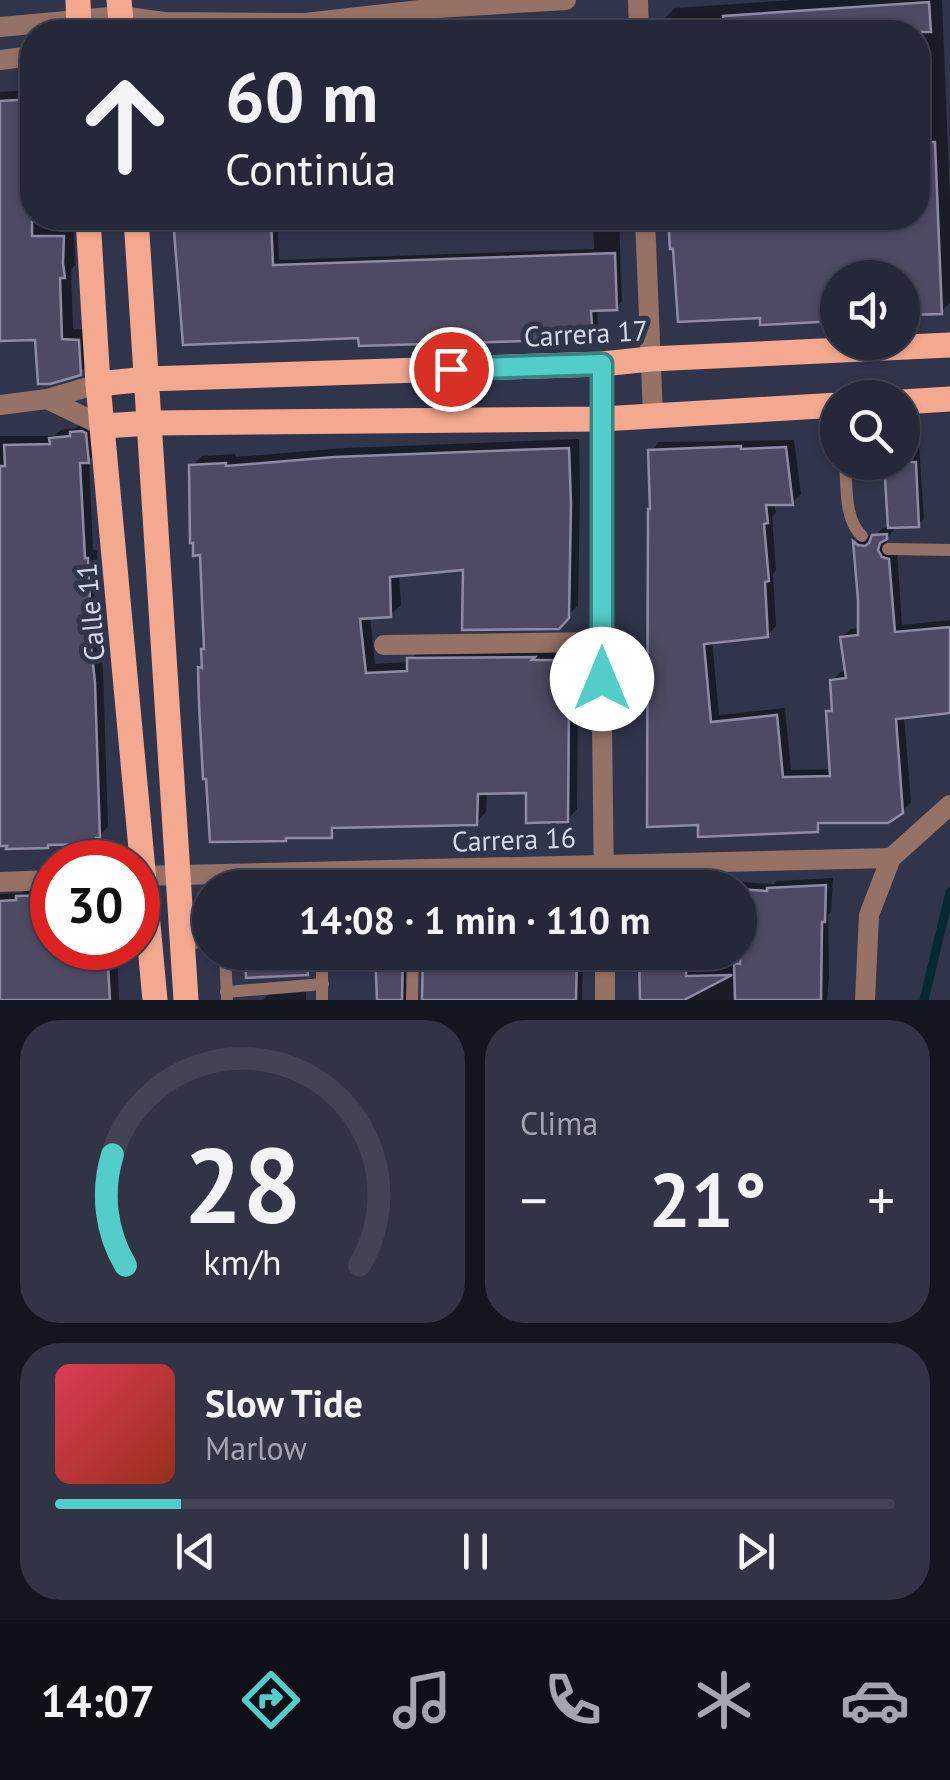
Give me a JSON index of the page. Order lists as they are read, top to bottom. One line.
{"streets":{"main road":["Carrera 17","Calle 11"],"street":["Carrera 16"]},"crossings":[["Carrera 17","Calle 11"]],"page":{"turn":["60 m","Continúa"],"limit":"30","trip":"14:08 · 1 min · 110 m","tile":"Clima","heat":["−","21°","+"],"song":["Slow Tide","Marlow"],"tabs":"14:07","gauge":["28","km/h"]}}
